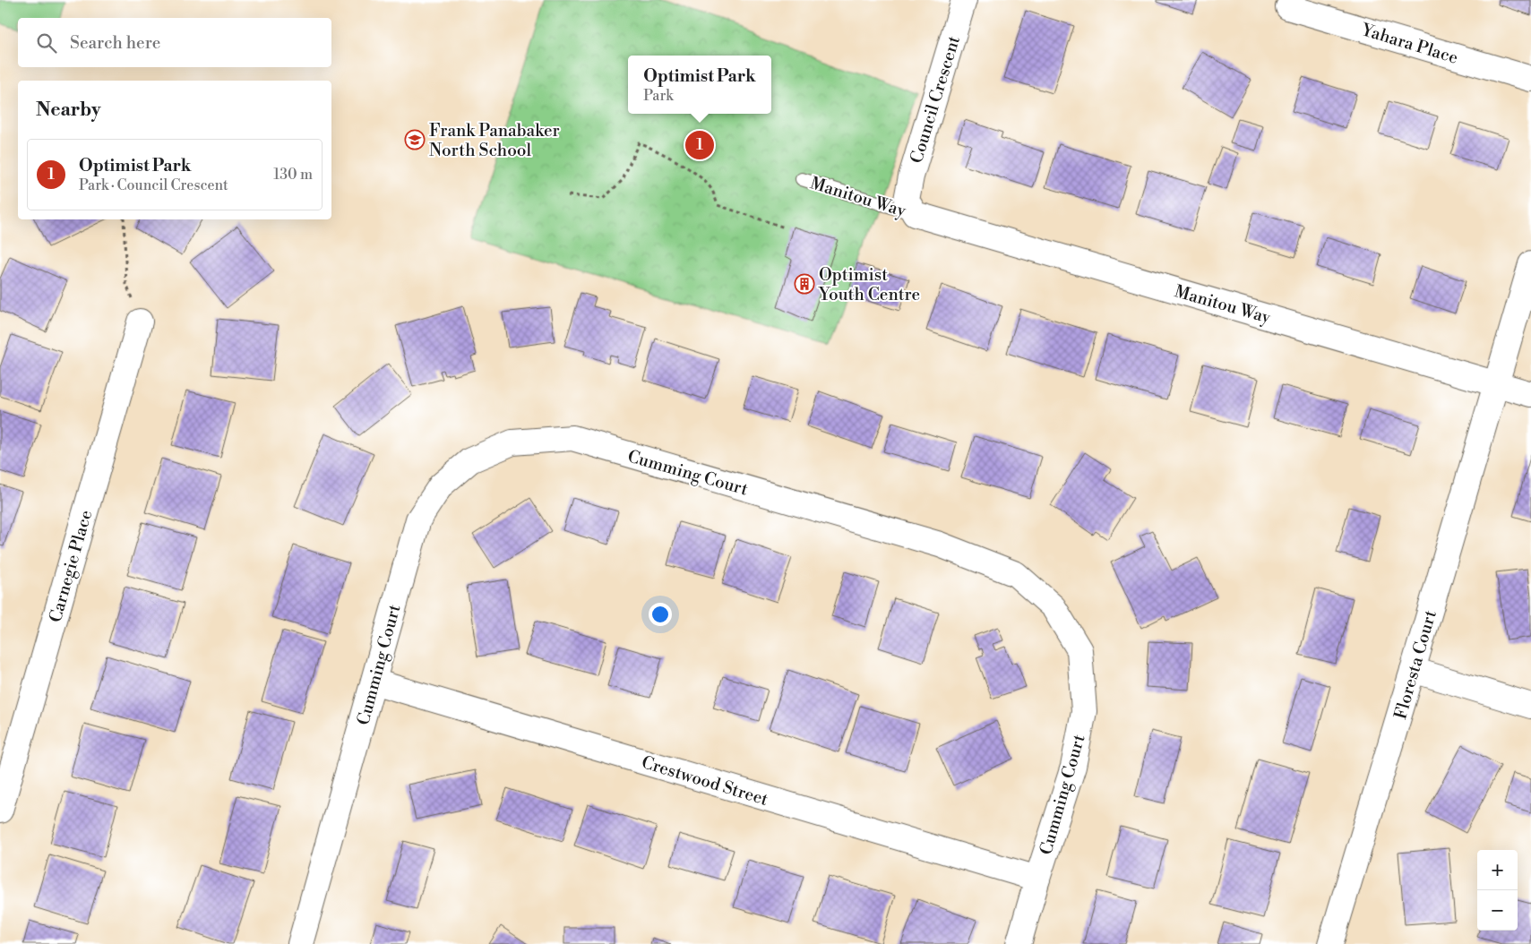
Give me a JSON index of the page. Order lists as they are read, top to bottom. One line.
{"streets":{"street":["Yahara Place","Council Crescent","Manitou Way","Cumming Court","Carnegie Place","Floresta Court","Crestwood Street"]},"crossings":[["Council Crescent","Manitou Way"],["Manitou Way","Floresta Court"],["Cumming Court","Crestwood Street"]],"places":{"school or university":["Frank Panabaker North School"],"building":["Optimist Youth Centre"]},"page":{"search":"Search here","popup":["Optimist Park","Park"],"heading":"Nearby","pins":"1","list":[{"mark":"1","name":"Optimist Park","note":"Park · Council Crescent","value":"130 m"}],"map_buttons":["+","−"]}}
